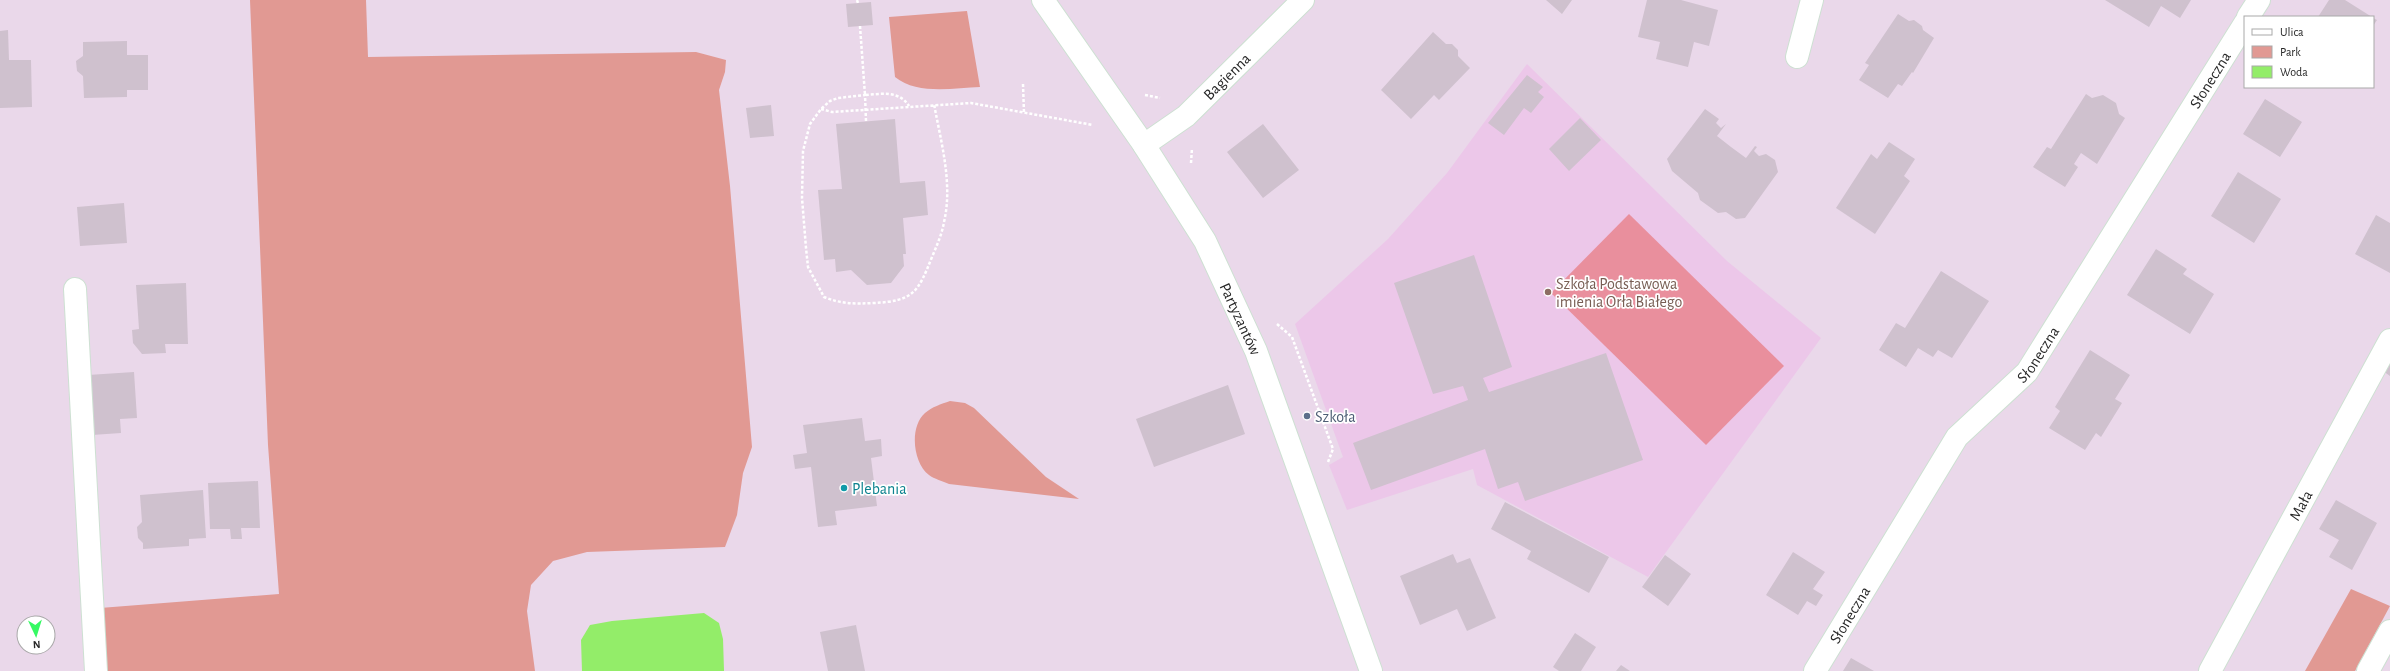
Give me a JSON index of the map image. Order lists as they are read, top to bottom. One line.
{"streets":{"street":["Bagienna","Słoneczna","Partyzantów","Mała"]},"crossings":[["Bagienna","Partyzantów"]],"places":["Szkoła Podstawowa imienia Orła Białego","Szkoła","Plebania"],"legend":["Ulica","Park","Woda"],"north":"bottom"}
